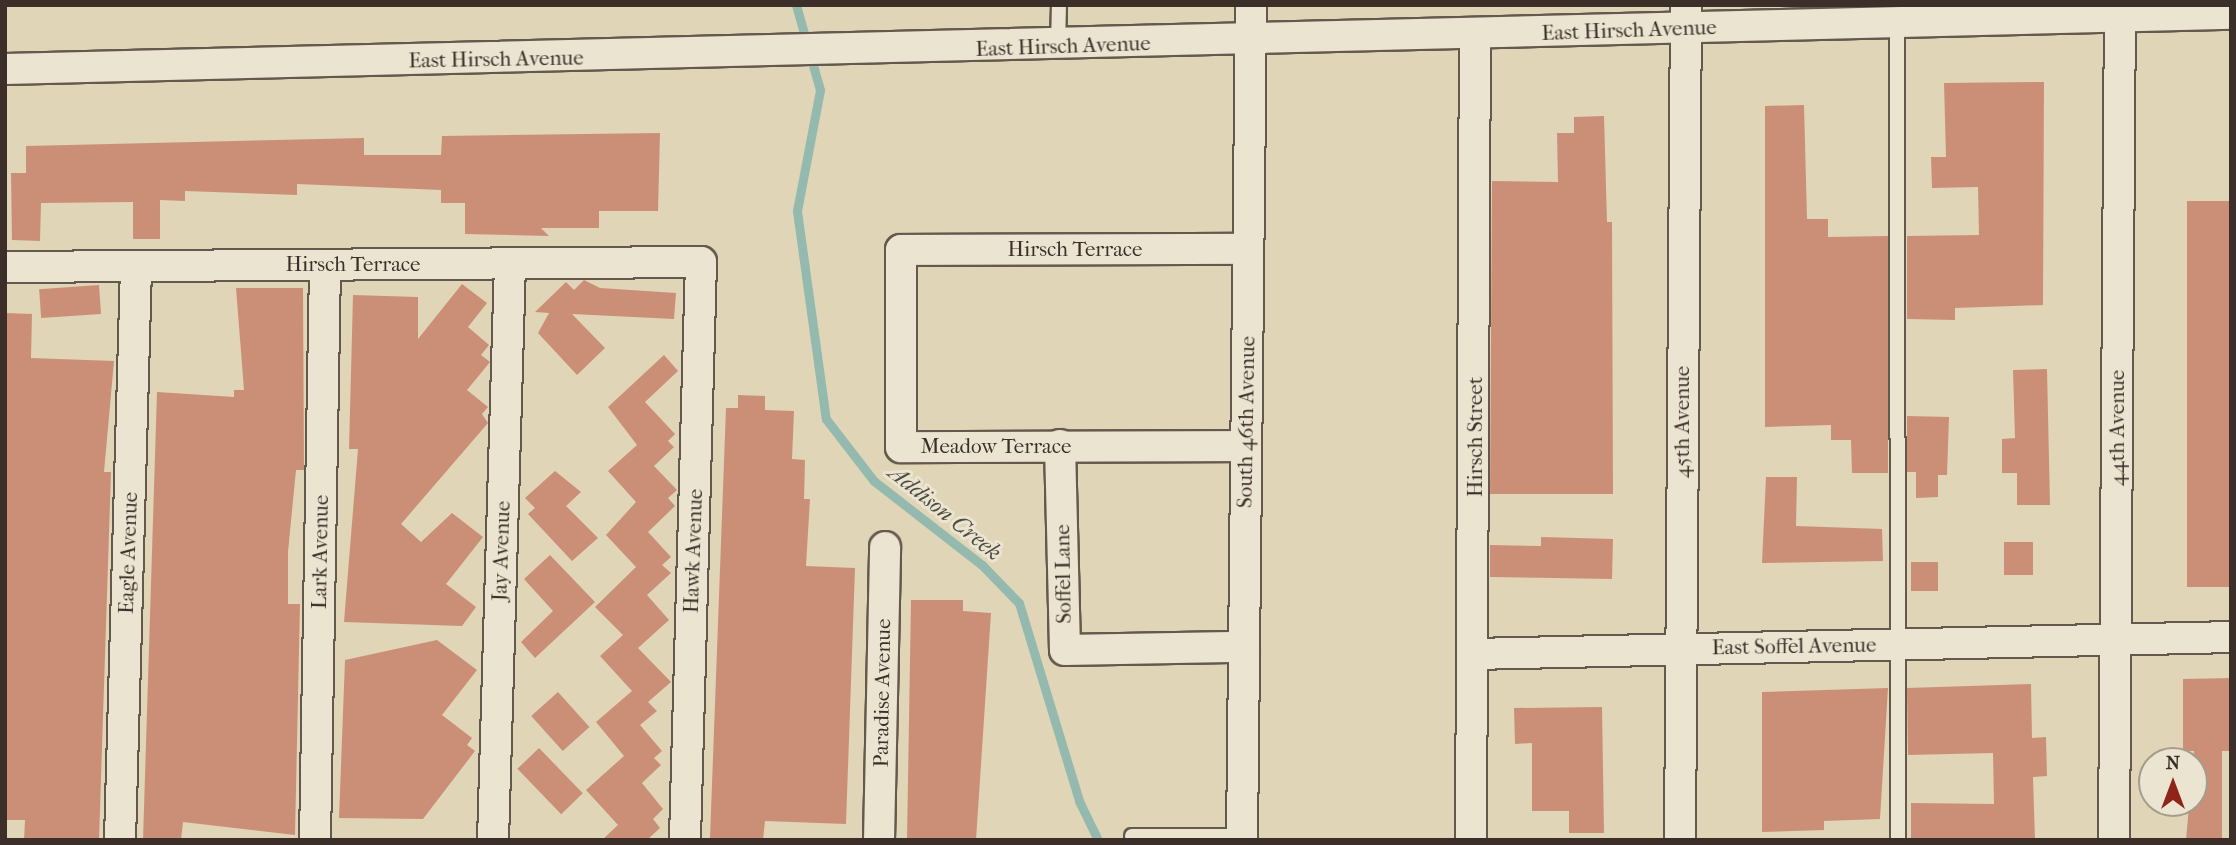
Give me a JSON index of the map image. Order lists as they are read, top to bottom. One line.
{"streets":{"street":["East Hirsch Avenue","Hirsch Terrace","South 46th Avenue","45th Avenue","44th Avenue","Hirsch Street","Meadow Terrace","Jay Avenue","Hawk Avenue","Lark Avenue","Eagle Avenue","Soffel Lane","East Soffel Avenue","Paradise Avenue"]},"crossings":[["East Hirsch Avenue","South 46th Avenue"],["East Hirsch Avenue","45th Avenue"],["East Hirsch Avenue","44th Avenue"],["East Hirsch Avenue","Hirsch Street"],["Hirsch Terrace","South 46th Avenue"],["Hirsch Terrace","Meadow Terrace"],["Hirsch Terrace","Jay Avenue"],["Hirsch Terrace","Hawk Avenue"],["Hirsch Terrace","Lark Avenue"],["Hirsch Terrace","Eagle Avenue"],["South 46th Avenue","Meadow Terrace"],["South 46th Avenue","Soffel Lane"],["45th Avenue","East Soffel Avenue"],["44th Avenue","East Soffel Avenue"],["Hirsch Street","East Soffel Avenue"],["Meadow Terrace","Soffel Lane"]],"water":["Addison Creek"],"north":"top"}
